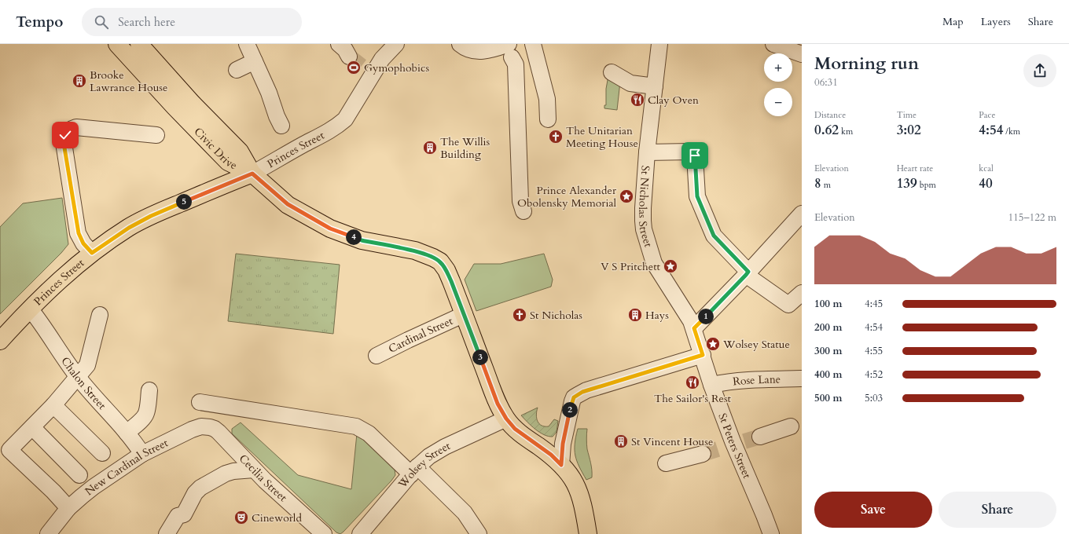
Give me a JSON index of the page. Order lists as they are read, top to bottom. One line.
{"streets":{"main road":["Civic Drive","Princes Street"],"street":["St Nicholas Street","Cardinal Street","Rose Lane","Chalon Street","St Peters Street","Wolsey Street","New Cardinal Street","Cecilia Street"]},"crossings":[["Civic Drive","Princes Street"],["Princes Street","Chalon Street"],["St Nicholas Street","St Peters Street"],["Rose Lane","St Peters Street"],["Chalon Street","New Cardinal Street"],["New Cardinal Street","Cecilia Street"]],"places":{"sports":["Gymophobics"],"building":["Brooke Lawrance House","The Willis Building","Hays","St Vincent House"],"restaurant":["Clay Oven","The Sailor's Rest"],"church":["The Unitarian Meeting House","St Nicholas"],"place":["Prince Alexander Obolensky Memorial","V S Pritchett","Wolsey Statue"],"theatre":["Cineworld"]},"page":{"header":"Tempo","search":"Search here","nav":["Map","Layers","Share"],"heading":["Morning run","06:31"],"map_buttons":["+","−"],"stats":[["Distance","0.62 km"],["Time","3:02"],["Pace","4:54 /km"],["Elevation","8 m"],["Heart rate","139 bpm"],["kcal","40"]],"pins":["5","4","1","3","2"],"chart":["Elevation","115–122 m"],"list":[{"name":"100 m","note":"4:45"},{"name":"200 m","note":"4:54"},{"name":"300 m","note":"4:55"},{"name":"400 m","note":"4:52"},{"name":"500 m","note":"5:03"}],"buttons":["Save","Share"]}}
